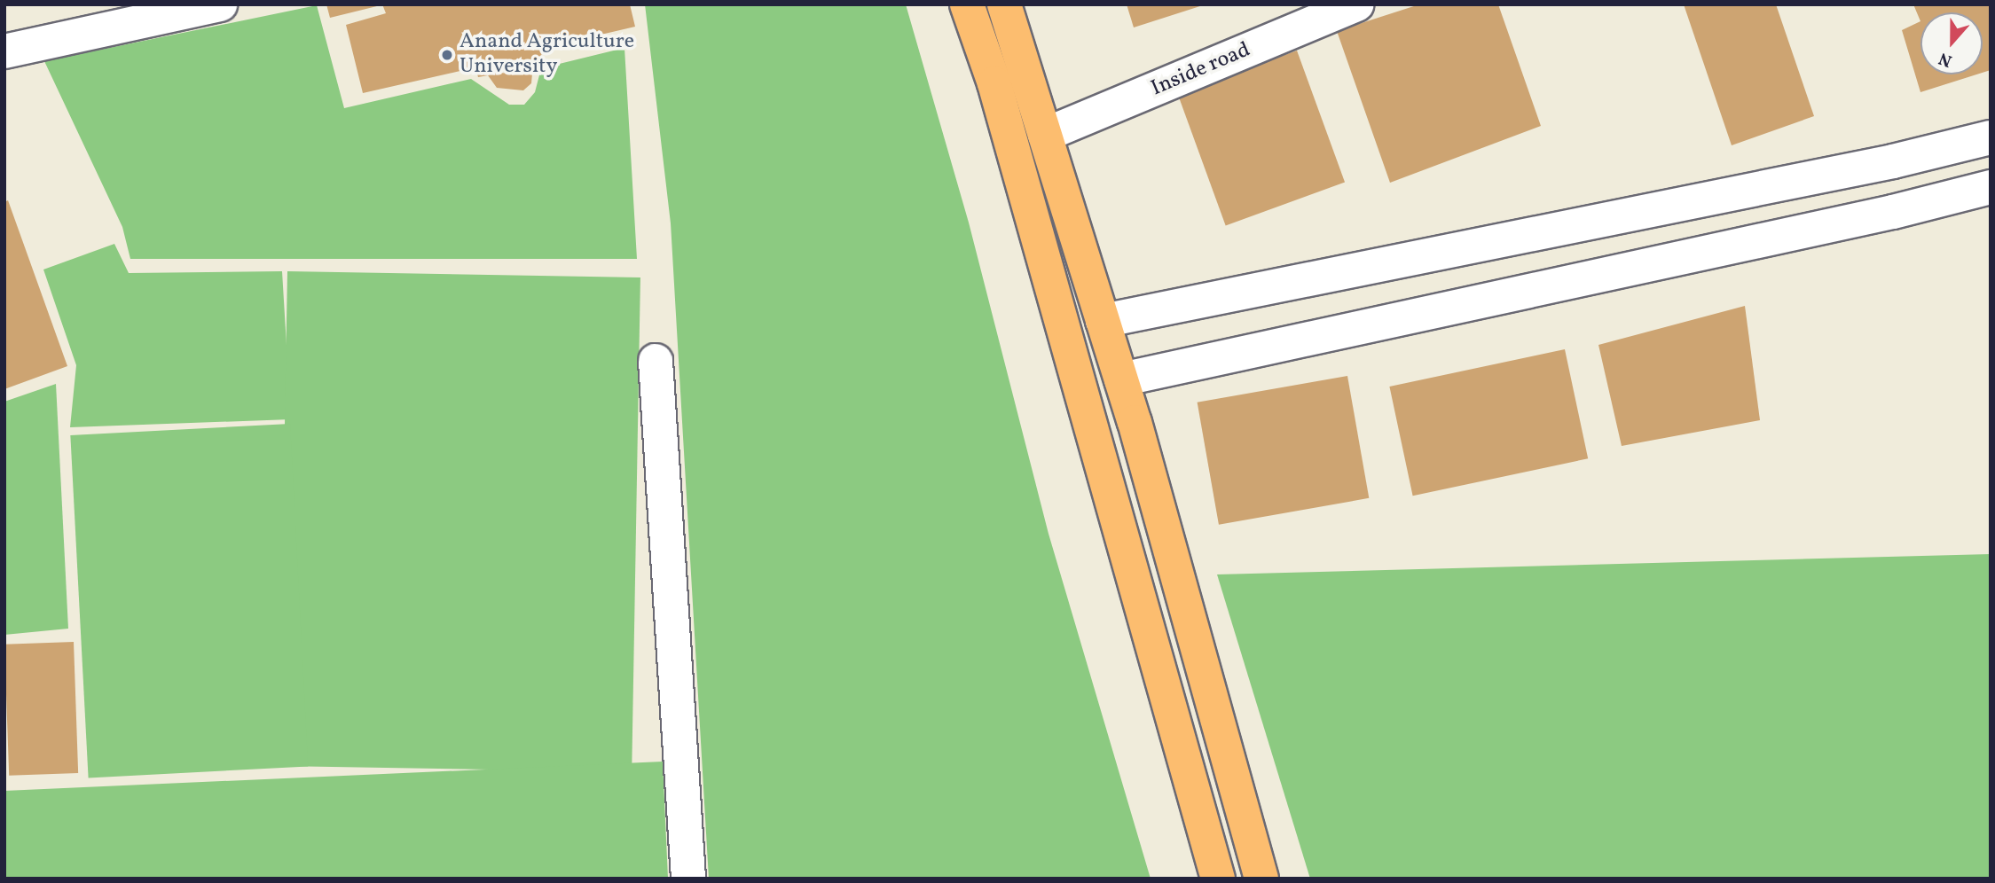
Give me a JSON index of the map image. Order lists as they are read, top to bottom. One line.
{"streets":{"lane":["Inside road"]},"places":["Anand Agriculture University"],"north":"bottom"}
